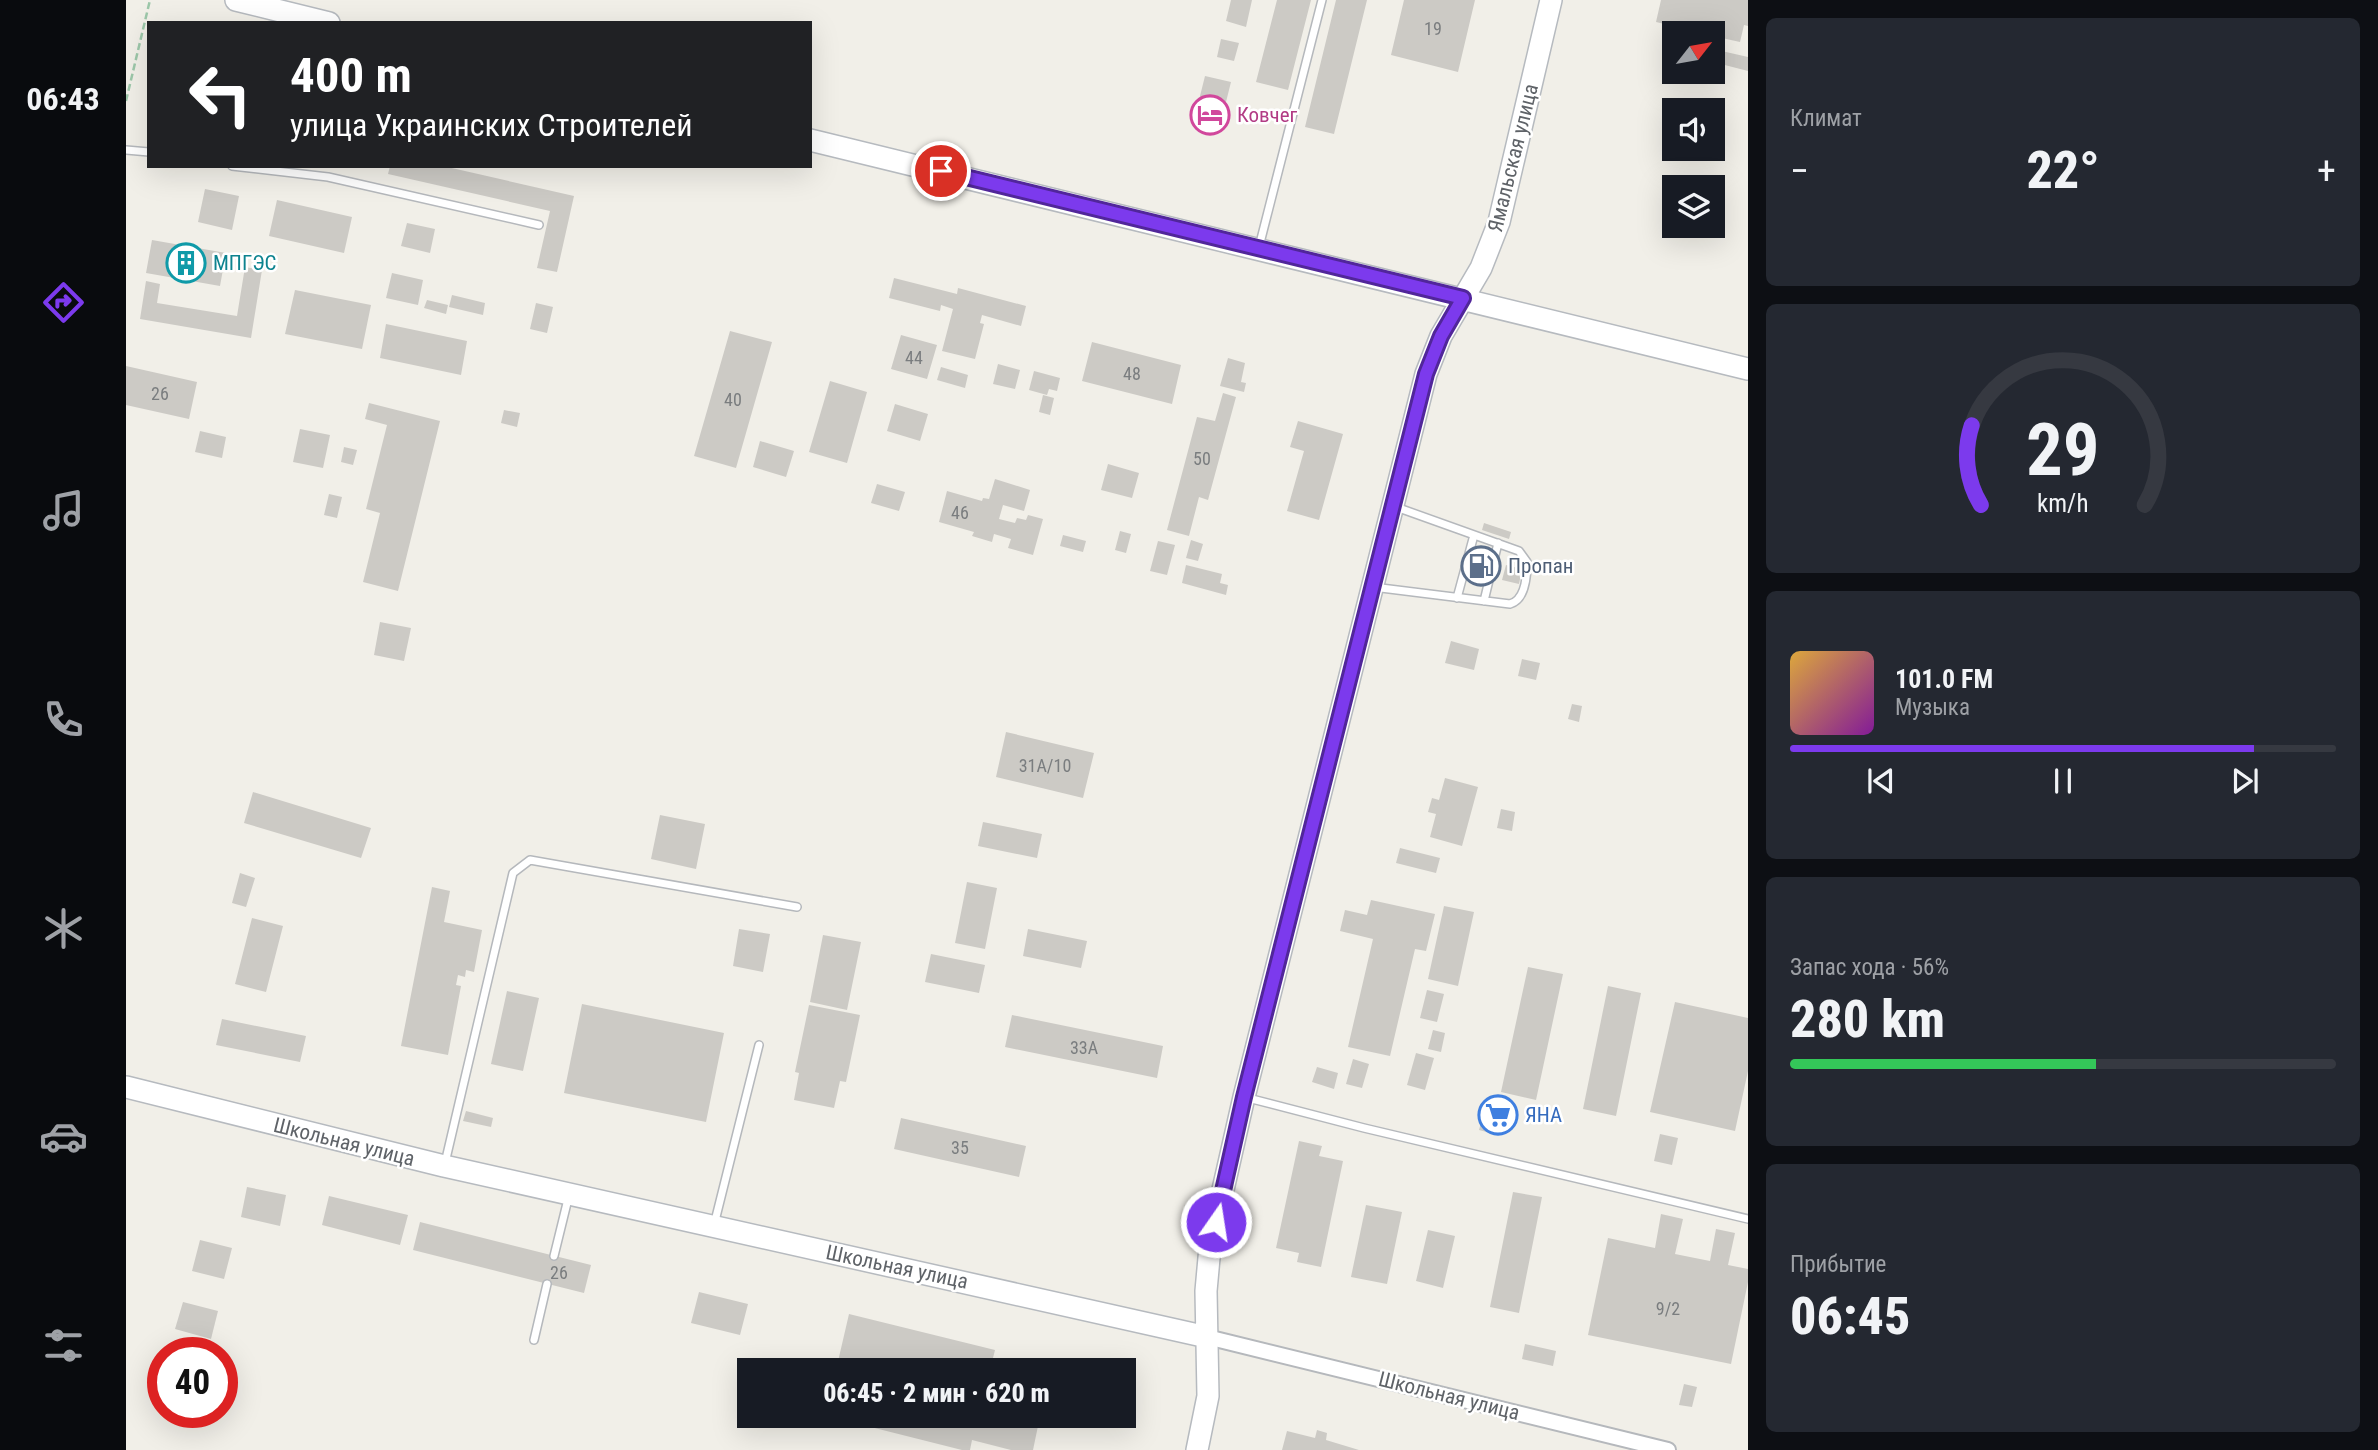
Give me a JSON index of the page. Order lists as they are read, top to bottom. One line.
{"streets":{"street":["Ямальская улица","Школьная улица"]},"crossings":[["Ямальская улица","Школьная улица"]],"places":{"hotel":["Ковчег"],"building":["МПГЭС"],"fuel station":["Пропан"],"supermarket":["ЯНА"]},"house_numbers":["19","44","48","26","40","50","46","31А/10","33А","35","26","9/2"],"north":"top right","page":{"tabs":"06:43","tile":["Климат",["Запас хода · 56%","280 km"],["Прибытие","06:45"]],"turn":["400 m","улица Украинских Строителей"],"heat":["−","22°","+"],"song":["101.0 FM","Музыка"],"limit":"40","trip":"06:45 · 2 мин · 620 m","gauge":["29","km/h"]}}
